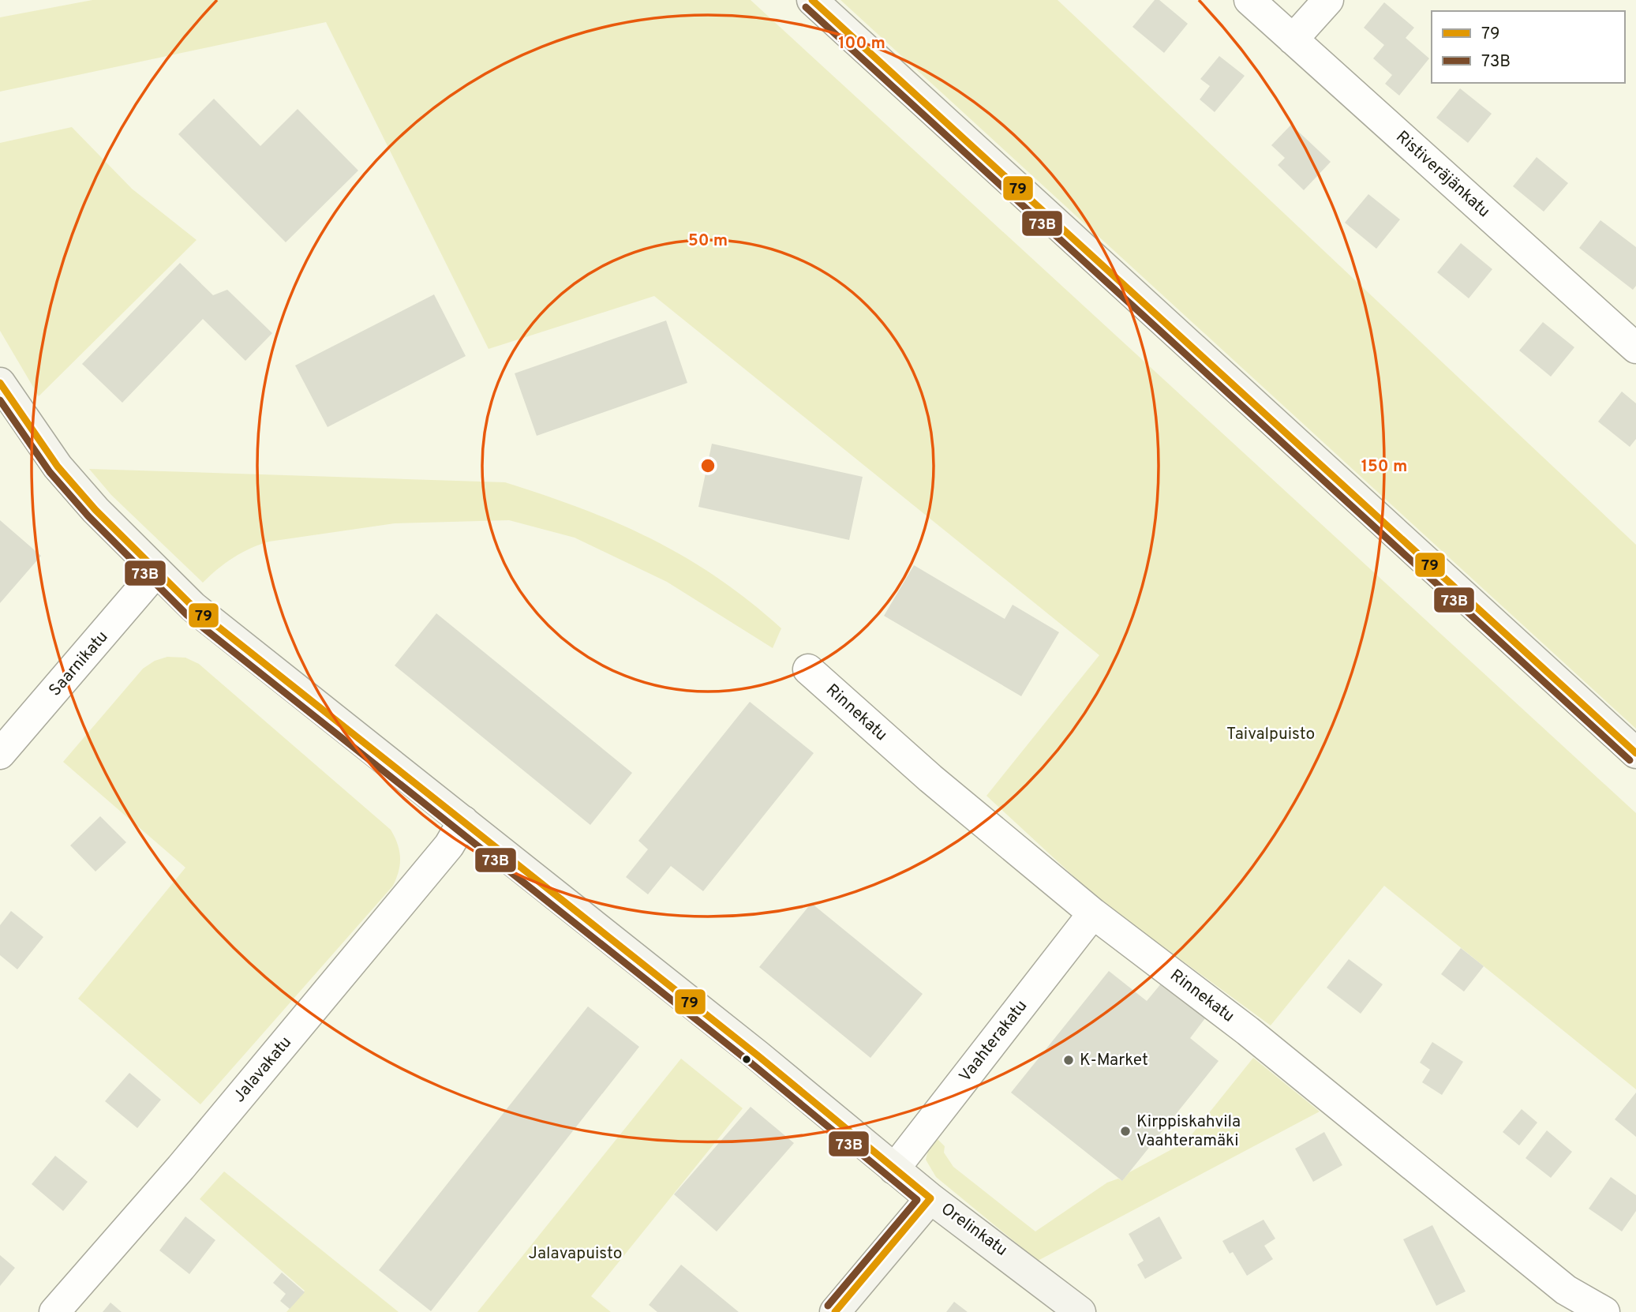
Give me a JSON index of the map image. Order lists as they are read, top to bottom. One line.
{"streets":{"street":["Ristiveräjänkatu","Saarnikatu","Rinnekatu","Vaahterakatu","Jalavakatu","Orelinkatu"]},"crossings":[["Saarnikatu","Orelinkatu"],["Rinnekatu","Vaahterakatu"],["Vaahterakatu","Orelinkatu"],["Jalavakatu","Orelinkatu"]],"parks":["Taivalpuisto","Jalavapuisto"],"places":["K-Market","Kirppiskahvila Vaahteramäki"],"lines":["transit line 79","transit line 73B"],"legend":["79","73B"],"rings":["100 m","50 m","150 m"]}
